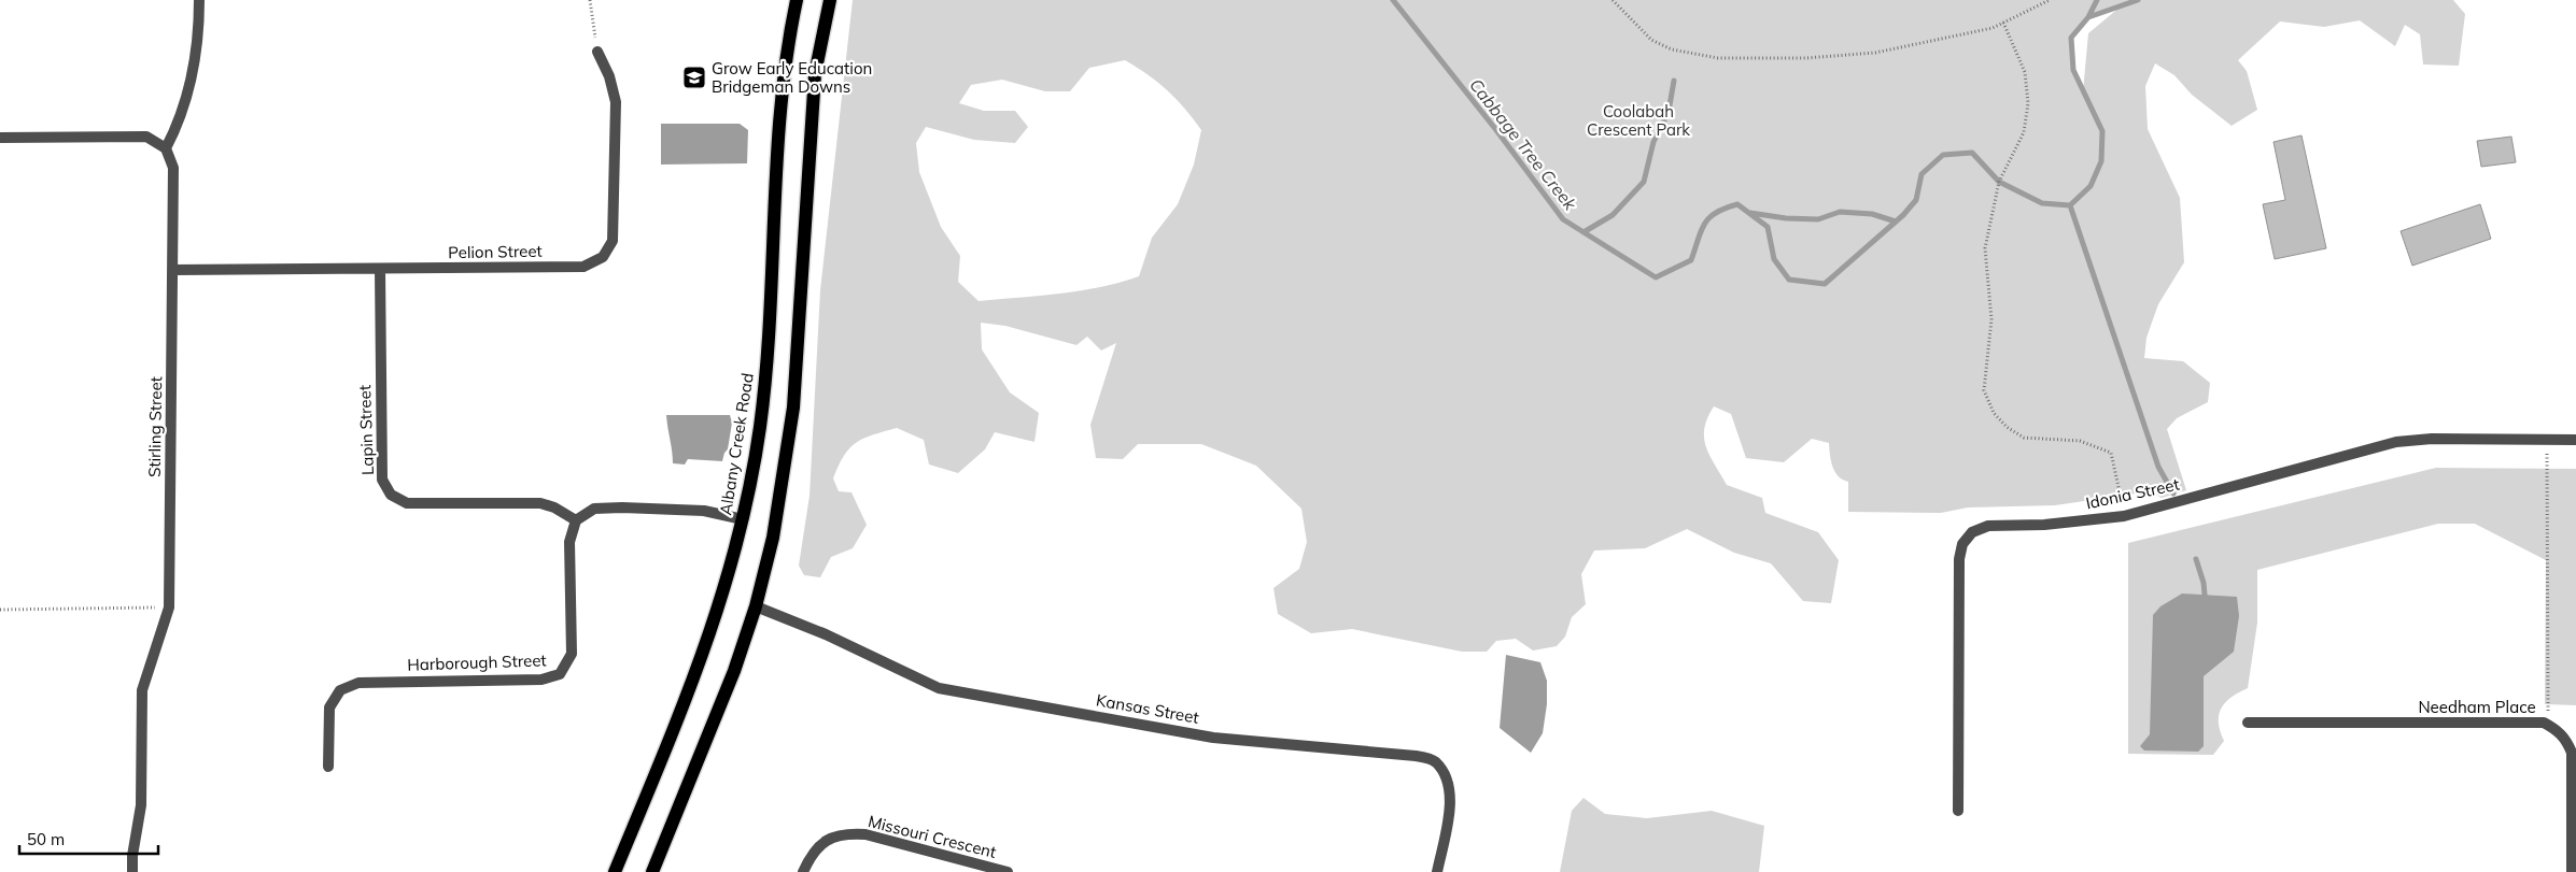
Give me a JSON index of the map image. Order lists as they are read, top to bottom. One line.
{"streets":{"main road":["Albany Creek Road"],"street":["Pelion Street","Stirling Street","Lapin Street","Idonia Street","Harborough Street","Needham Place","Kansas Street","Missouri Crescent"]},"crossings":[["Pelion Street","Stirling Street"],["Pelion Street","Lapin Street"],["Lapin Street","Harborough Street"]],"water":["Cabbage Tree Creek"],"parks":["Coolabah Crescent Park"],"places":{"school or university":["Grow Early Education Bridgeman Downs"]},"scale_bar":"50 m"}
